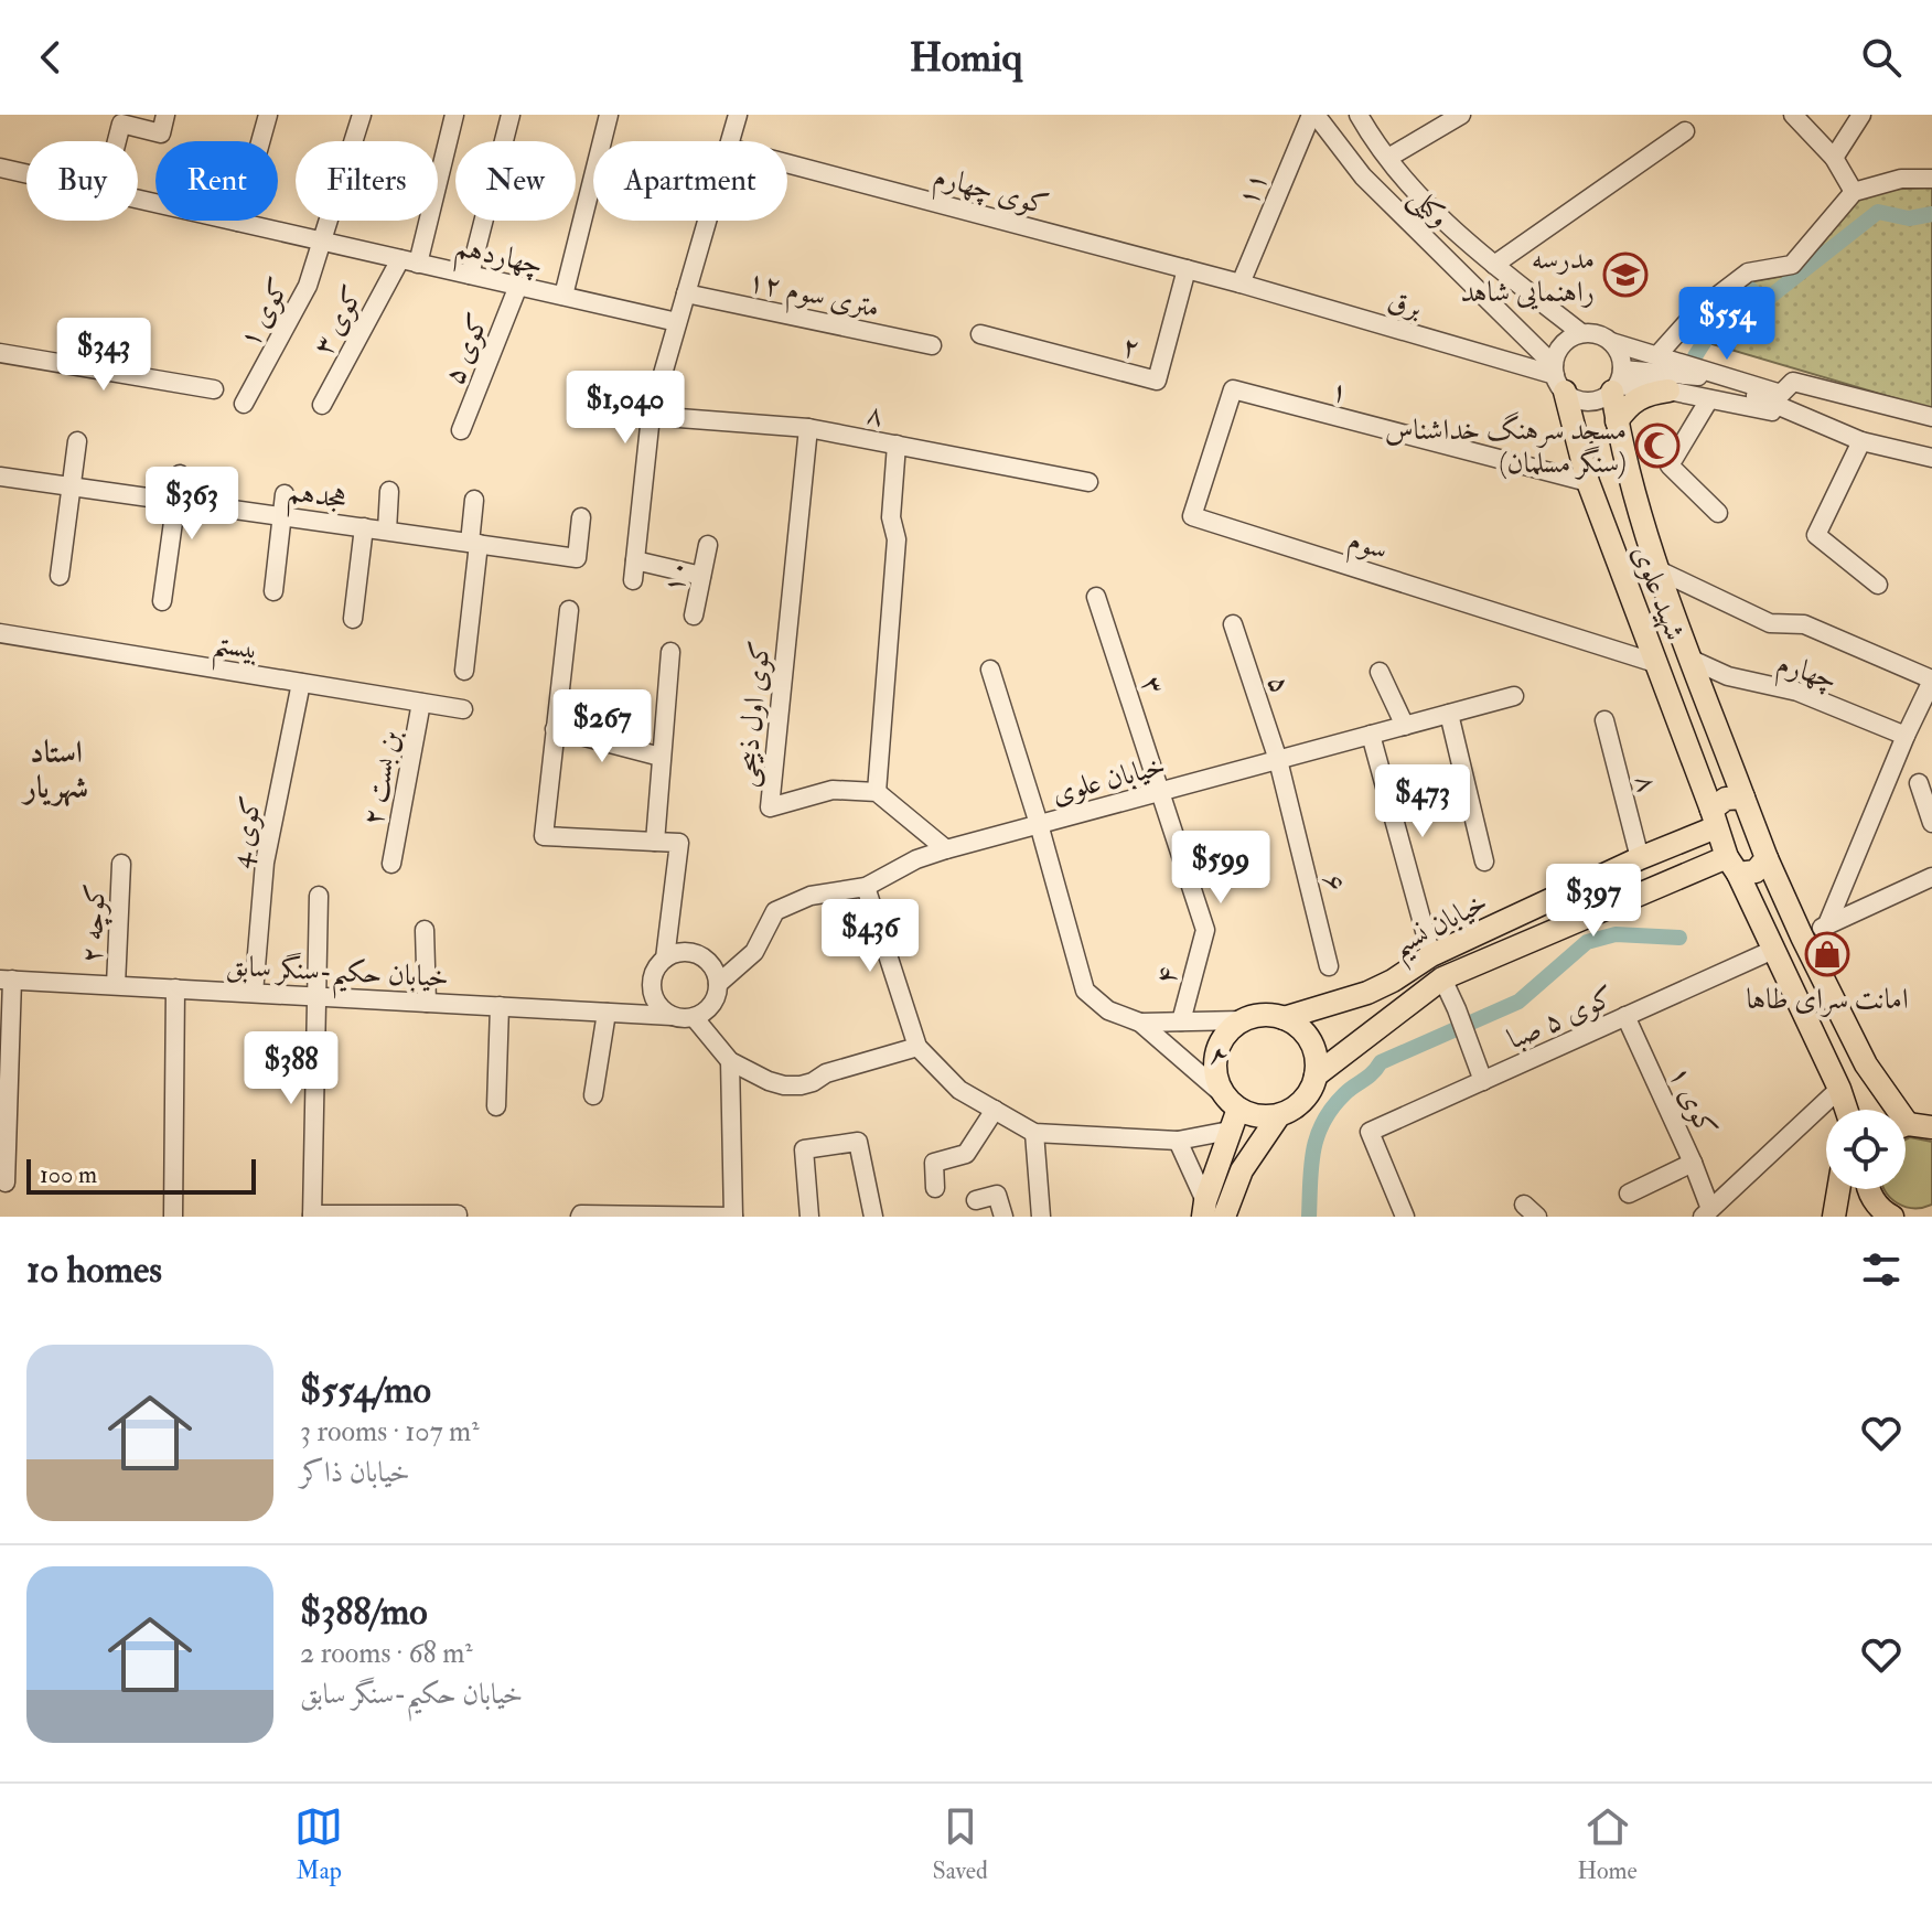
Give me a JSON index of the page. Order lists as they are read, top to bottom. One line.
{"streets":{"main road":["شهید علوی","خیابان نسیم"],"street":["۱۱","کوی چهارم","وکیلی","چهاردهم","۱۲ متری سوم","برق","کوی ۱","کوی ۳","۲","کوی ۵","۱","۸","هجدهم","سوم","۱۰","بیستم","چهارم","۵","۳","کوی اول ذبیحی","بن بست ۲","خیابان علوی","کوی 4","۶","کوچه ۲","خیابان حکیم-سنگر سابق","۴","کوی ۵ صبا"]},"crossings":[["۱۱","کوی چهارم"],["۱۱","وکیلی"],["۱۱","برق"],["کوی چهارم","برق"],["کوی چهارم","۲"],["وکیلی","برق"],["وکیلی","شهید علوی"],["چهاردهم","کوی ۱"],["چهاردهم","کوی ۳"],["چهاردهم","کوی ۵"],["برق","شهید علوی"],["کوی ۱","کوی ۵ صبا"],["۲","خیابان علوی"],["۲","خیابان نسیم"],["۲","۴"],["۱","سوم"],["۱","شهید علوی"],["۸","کوی اول ذبیحی"],["۸","خیابان نسیم"],["سوم","شهید علوی"],["شهید علوی","چهارم"],["شهید علوی","خیابان نسیم"],["بیستم","بن بست ۲"],["بیستم","کوی 4"],["۵","خیابان علوی"],["۵","۶"],["۳","خیابان علوی"],["۳","۴"],["خیابان علوی","۶"],["خیابان علوی","خیابان حکیم-سنگر سابق"],["خیابان علوی","۴"],["کوی 4","خیابان حکیم-سنگر سابق"],["کوچه ۲","خیابان حکیم-سنگر سابق"]],"districts":["استاد شهریار"],"places":{"school or university":["مدرسه راهنمایی شاهد"],"mosque":["مسجد سرهنگ خداشناس (سنگر مسلمان)"],"shop":["امانت سرای طاها"]},"scale_bar":"100 m","page":{"header":"Homiq","chip":["Buy","Rent","Filters","New","Apartment"],"price":["$554","$343","$1,040","$363","$267","$473","$599","$397","$436","$388"],"scale":"100 m","heading":"10 homes","list":[{"name":"$554/mo","note":"3 rooms · 107 m² · خیابان ذاکر"},{"name":"$388/mo","note":"2 rooms · 68 m² · خیابان حکیم-سنگر سابق"}],"tabs":["Map","Saved","Home"]}}
